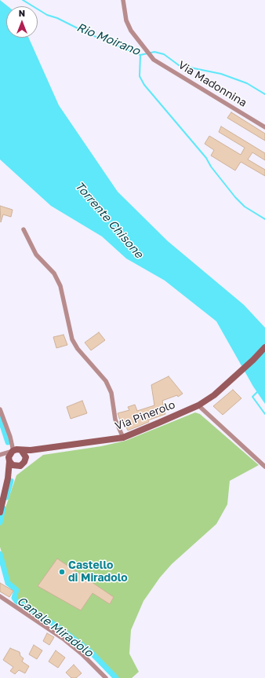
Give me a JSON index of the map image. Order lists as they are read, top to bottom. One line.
{"streets":{"street":["Via Madonnina","Via Pinerolo"]},"water":["Rio Moirano","Torrente Chisone","Canale Miradolo"],"places":["Castello di Miradolo"],"north":"top"}
